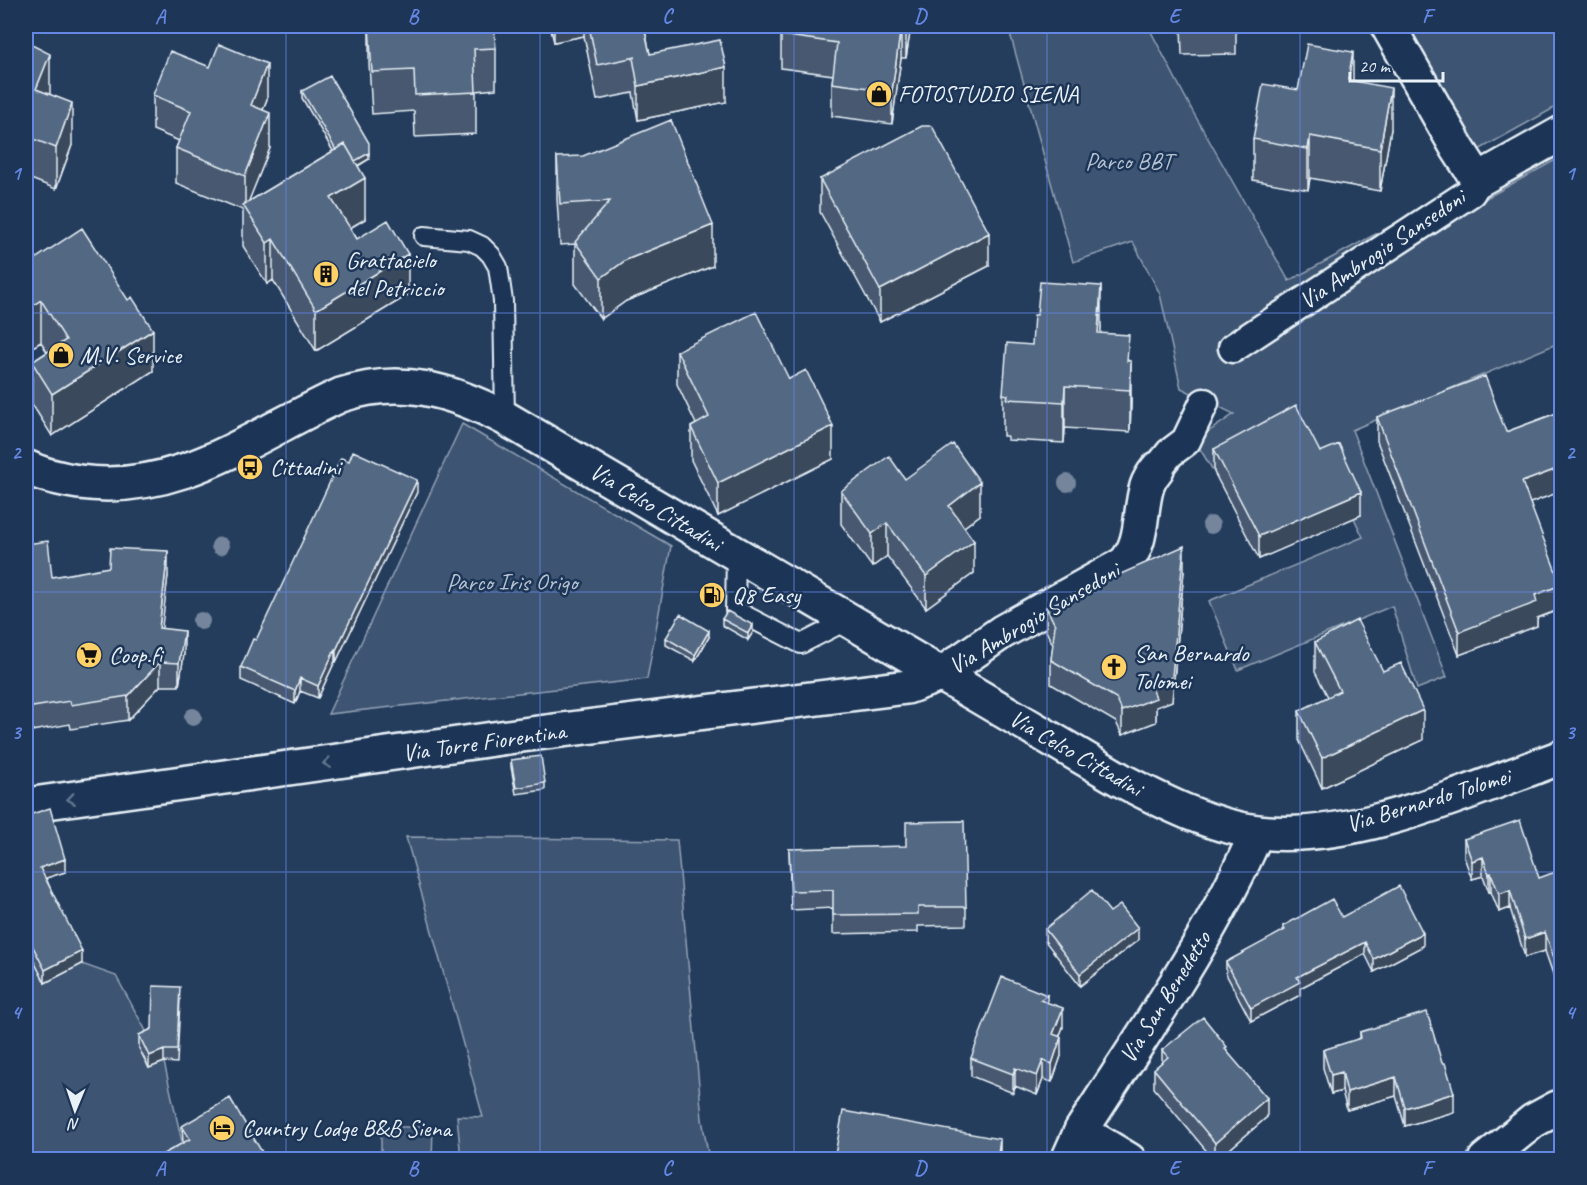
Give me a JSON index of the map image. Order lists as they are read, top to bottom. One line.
{"streets":{"street":["Via Ambrogio Sansedoni","Via Celso Cittadini","Via Torre Fiorentina","Via Bernardo Tolomei","Via San Benedetto"]},"crossings":[["Via Ambrogio Sansedoni","Via Celso Cittadini"],["Via Ambrogio Sansedoni","Via Torre Fiorentina"],["Via Celso Cittadini","Via Torre Fiorentina"],["Via Celso Cittadini","Via Bernardo Tolomei"],["Via Celso Cittadini","Via San Benedetto"],["Via Bernardo Tolomei","Via San Benedetto"]],"one_way":["Via Torre Fiorentina"],"parks":["Parco BBT","Parco Iris Origo"],"places":{"shop":["FOTOSTUDIO SIENA","M.V. Service"],"building":["Grattacielo del Petriccio"],"bus stop":["Cittadini"],"fuel station":["Q8 Easy"],"supermarket":["Coop.fi"],"church":["San Bernardo Tolomei"],"hotel":["Country Lodge B&B Siena"]},"scale_bar":"20 m","north":"bottom","grid":{"columns":["A","B","C","D","E","F"],"rows":["1","2","3","4"]}}
